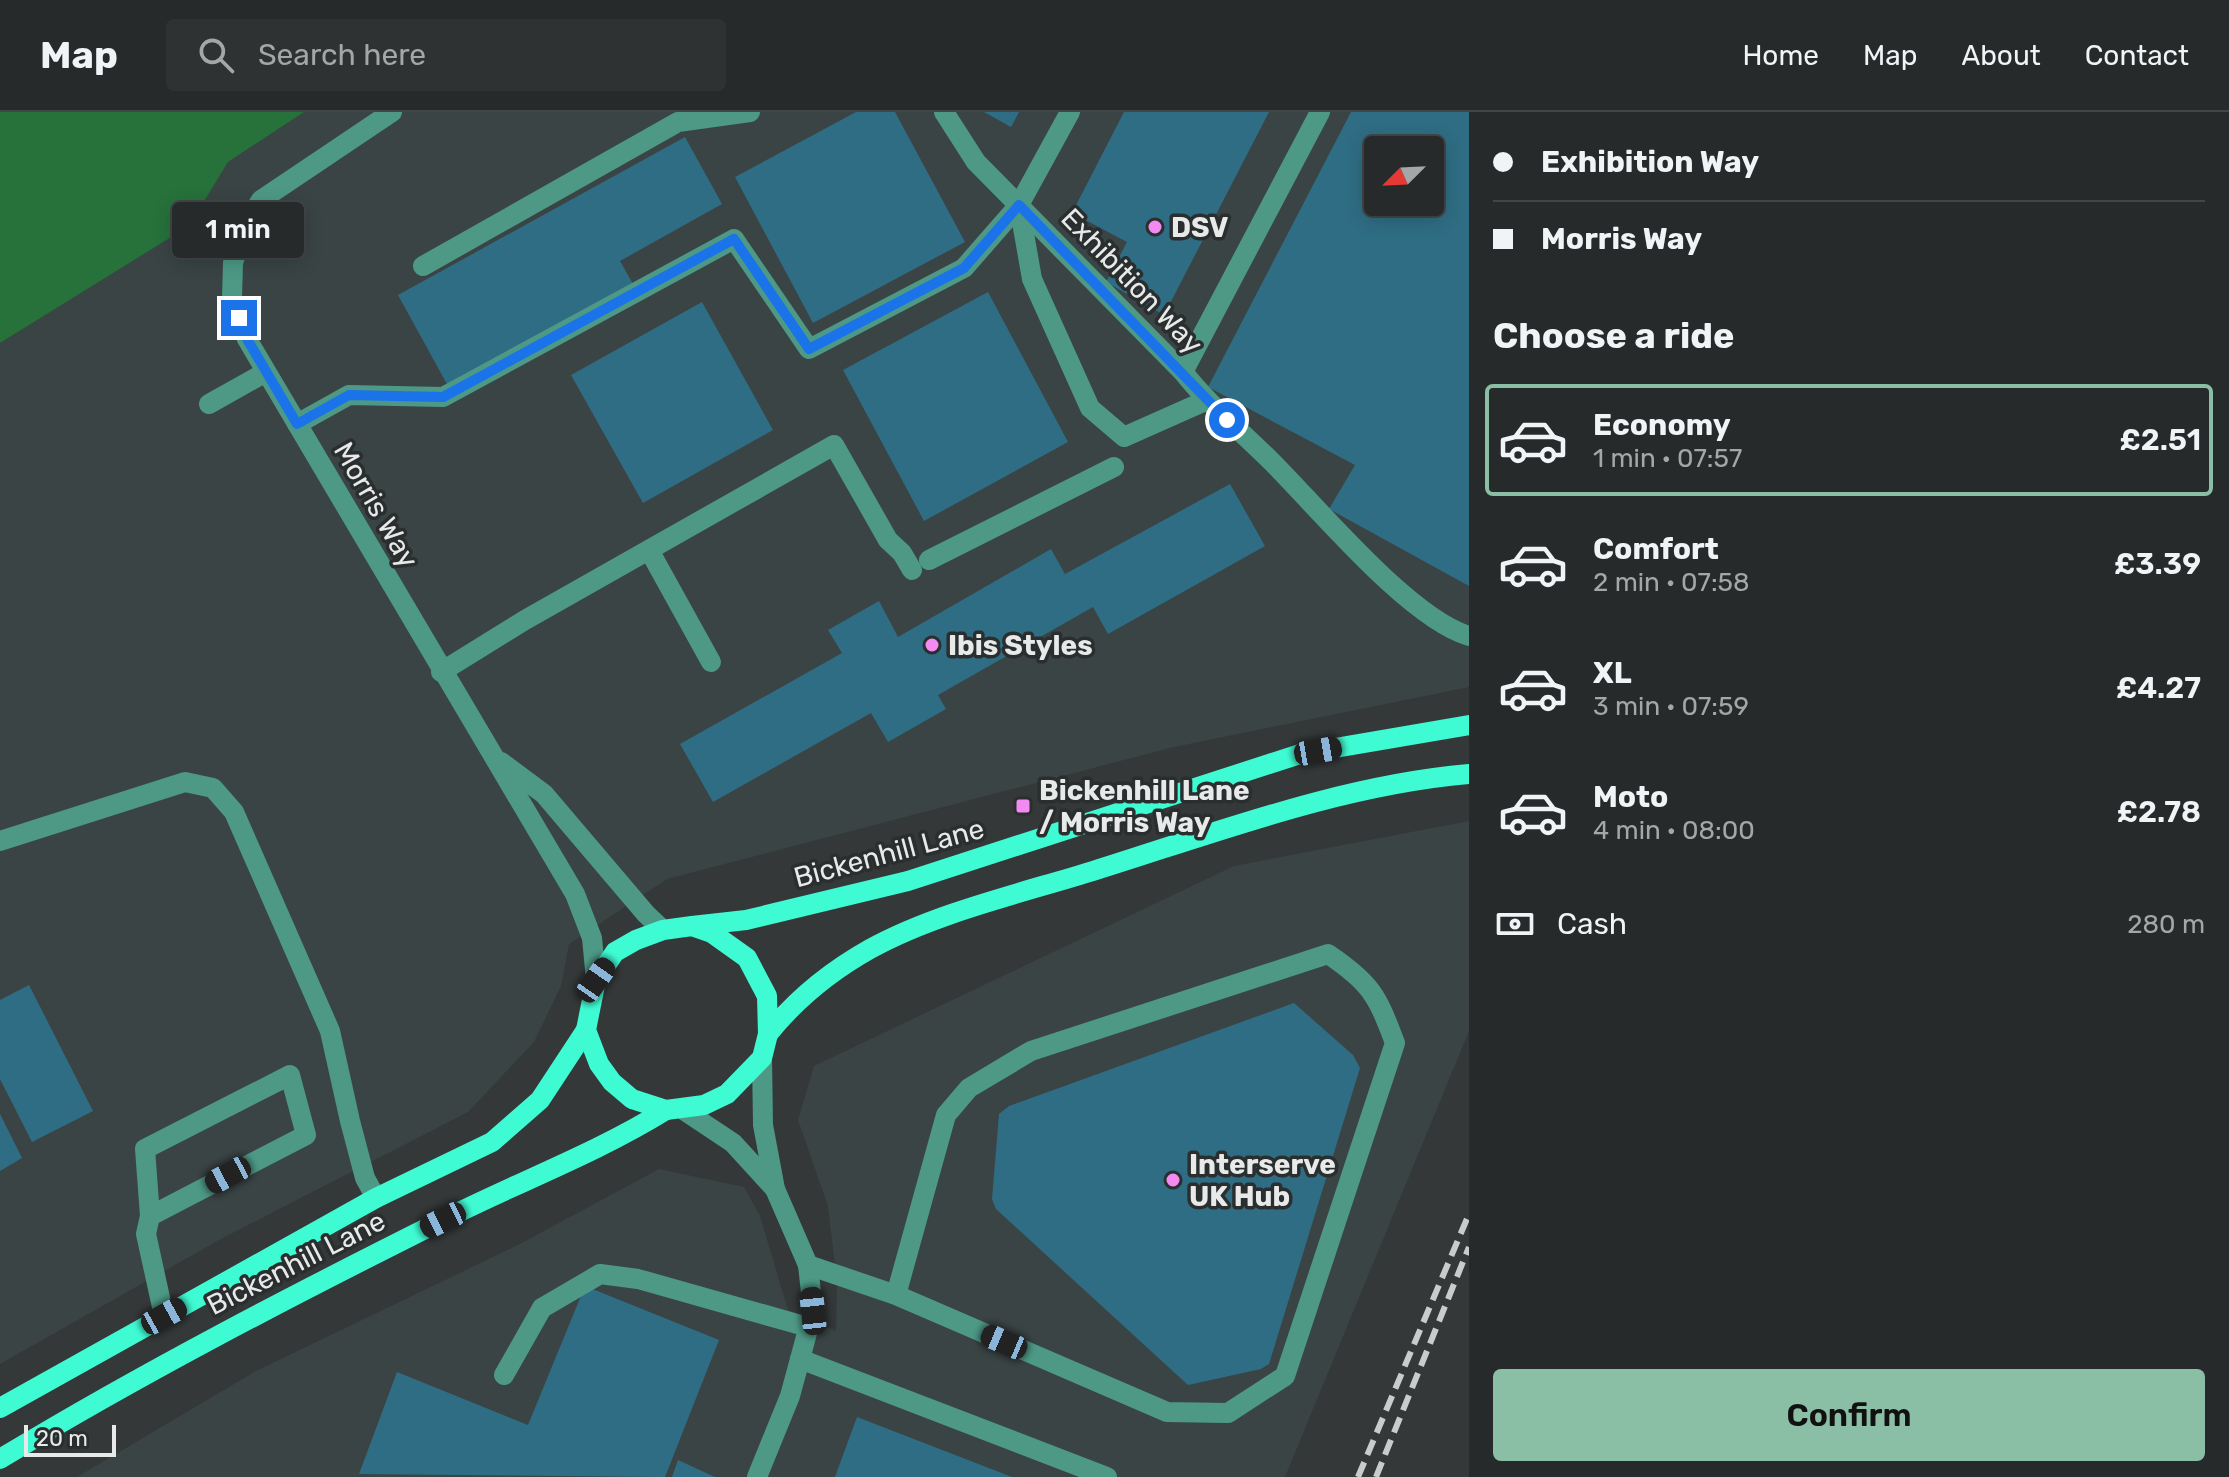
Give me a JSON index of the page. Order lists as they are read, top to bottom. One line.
{"streets":{"main road":["Bickenhill Lane"],"street":["Exhibition Way","Morris Way"]},"crossings":[["Morris Way","Bickenhill Lane"]],"places":{"other":["DSV","Ibis Styles","Interserve UK Hub"],"transit":["Bickenhill Lane / Morris Way"]},"scale_bar":"20 m","north":"bottom left","page":{"header":"Map","search":"Search here","nav":["Home","Map","About","Contact"],"banner":["Exhibition Way","Morris Way"],"bubble":"1 min","heading":"Choose a ride","list":[{"name":"Economy","note":"1 min · 07:57","value":"£2.51"},{"name":"Comfort","note":"2 min · 07:58","value":"£3.39"},{"name":"XL","note":"3 min · 07:59","value":"£4.27"},{"name":"Moto","note":"4 min · 08:00","value":"£2.78"}],"pay":["Cash","280 m"],"buttons":"Confirm","scale":"20 m"}}
